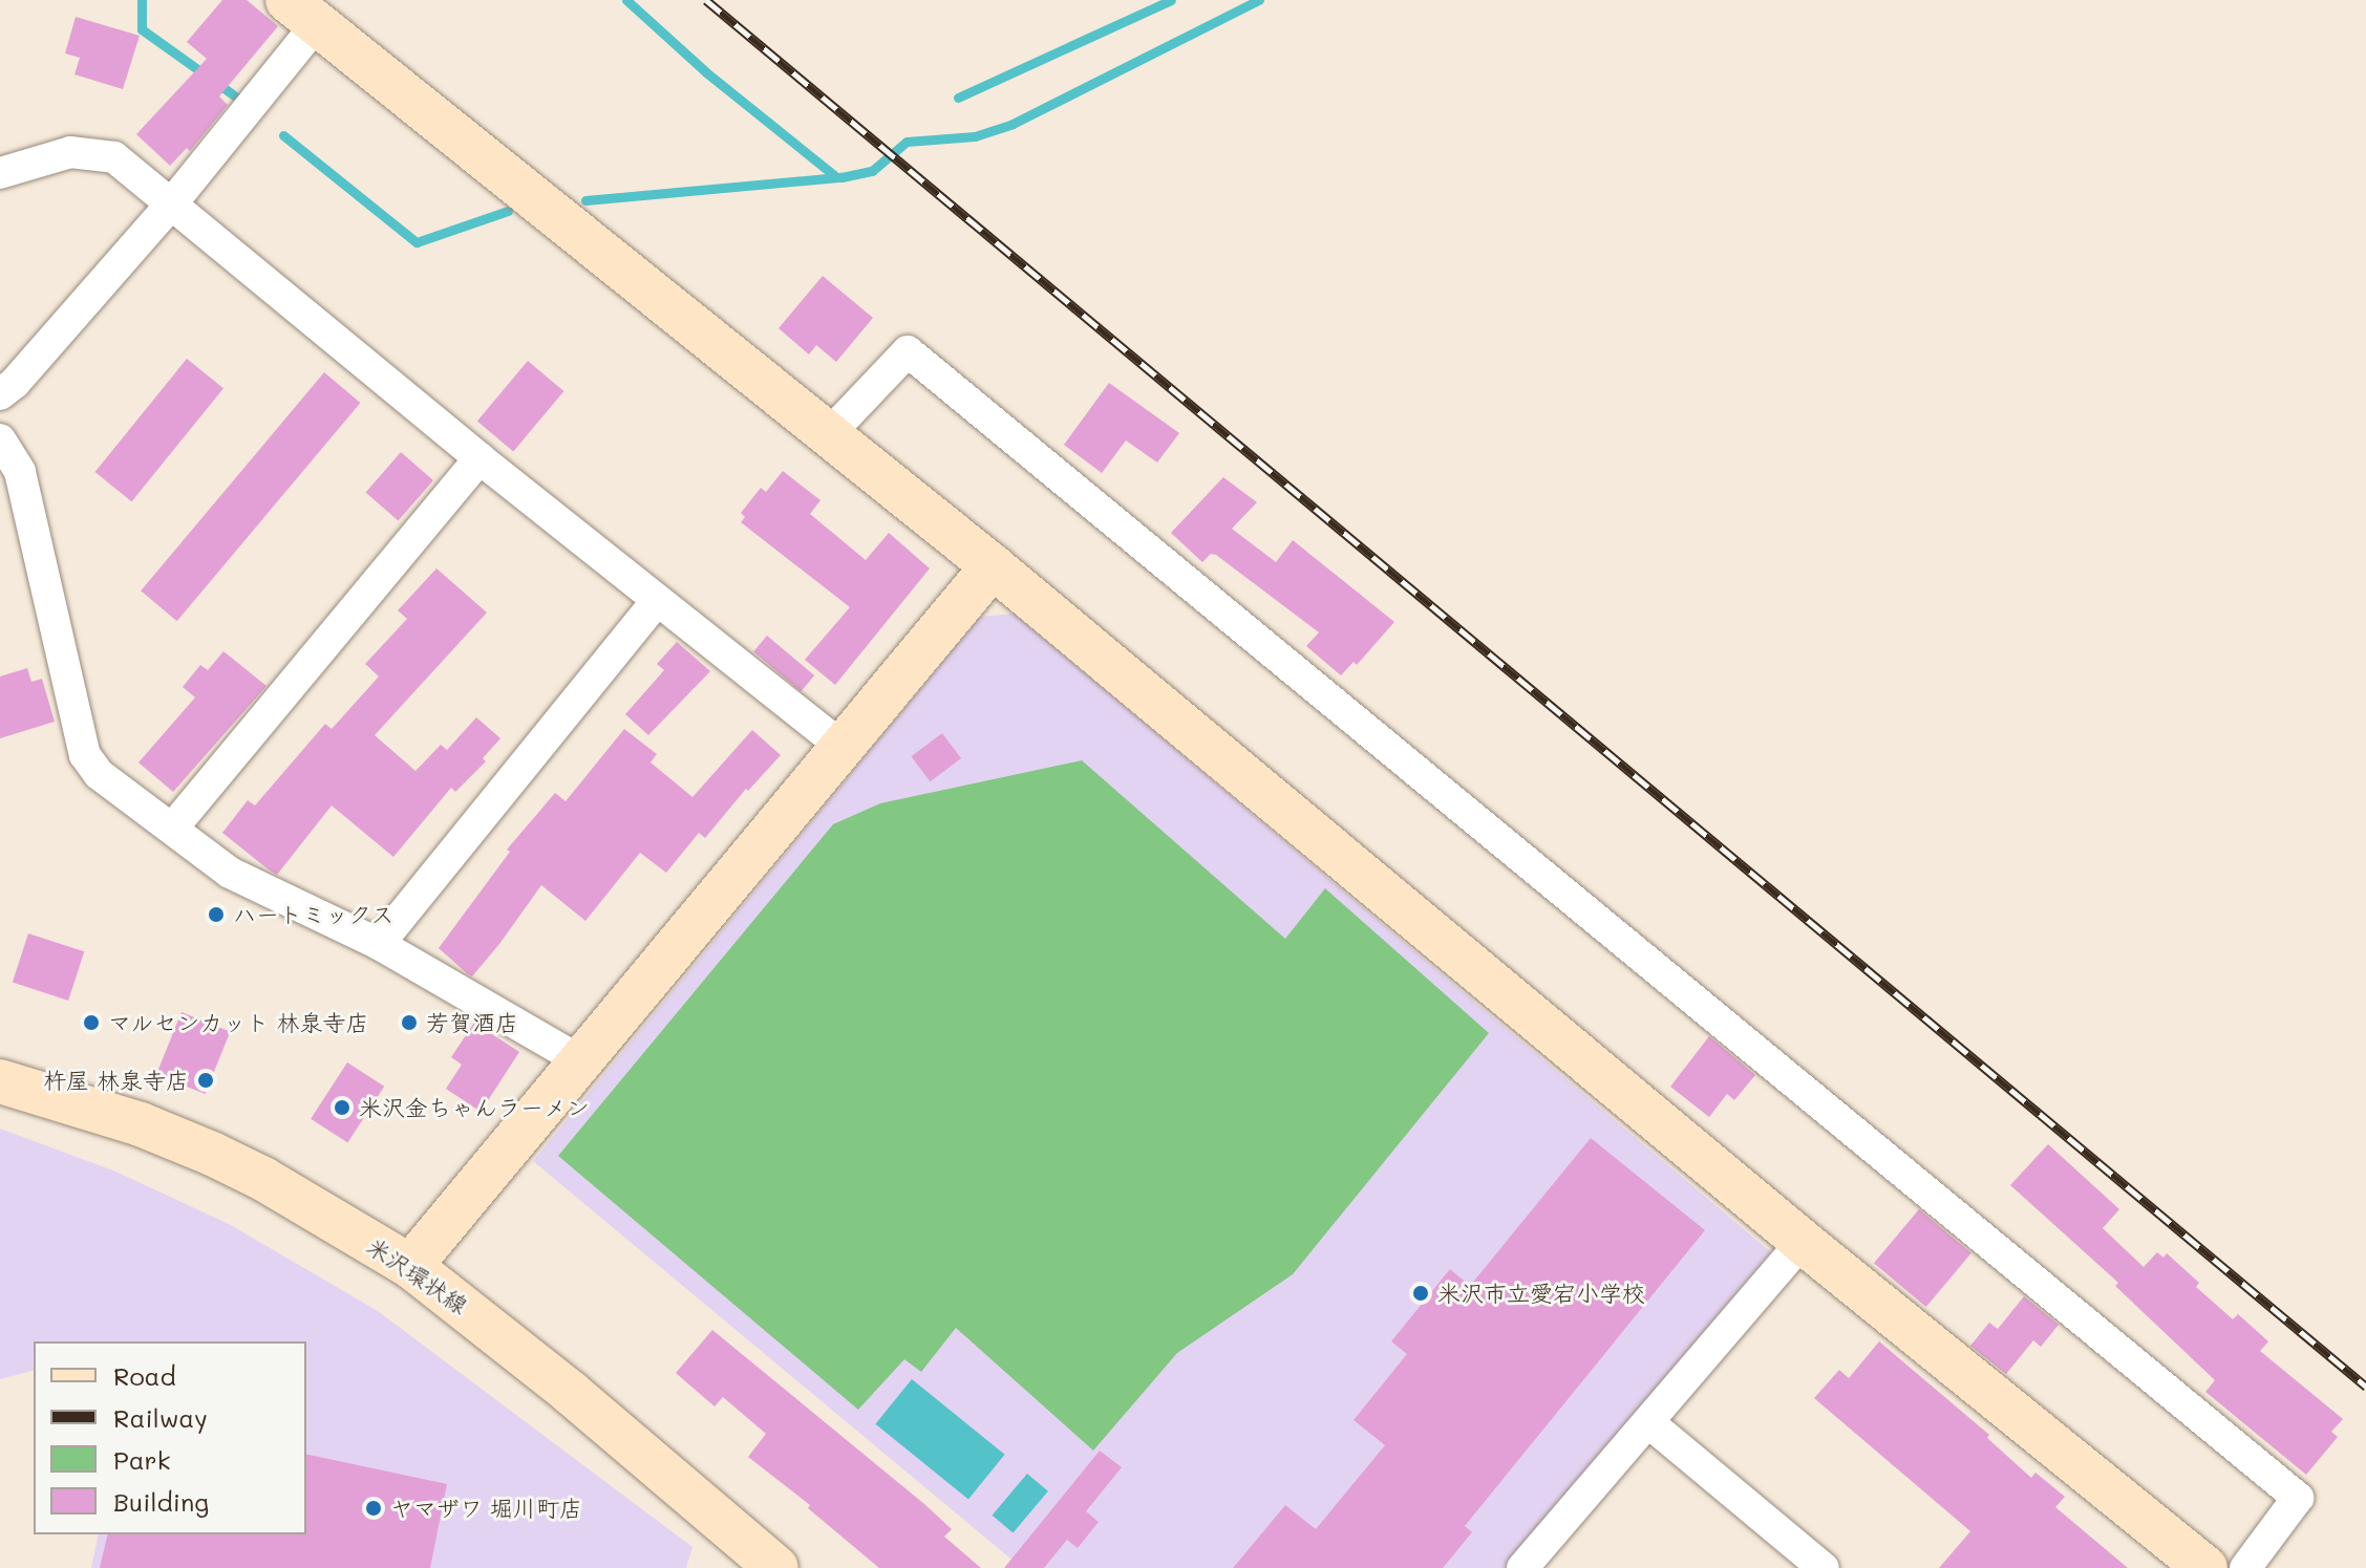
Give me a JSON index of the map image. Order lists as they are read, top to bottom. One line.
{"streets":{"street":["米沢環状線"]},"places":["ハートミックス","マルセンカット 林泉寺店","芳賀酒店","杵屋 林泉寺店","米沢金ちゃんラーメン","米沢市立愛宕小学校","ヤマザワ 堀川町店"],"legend":["Road","Railway","Park","Building"]}
